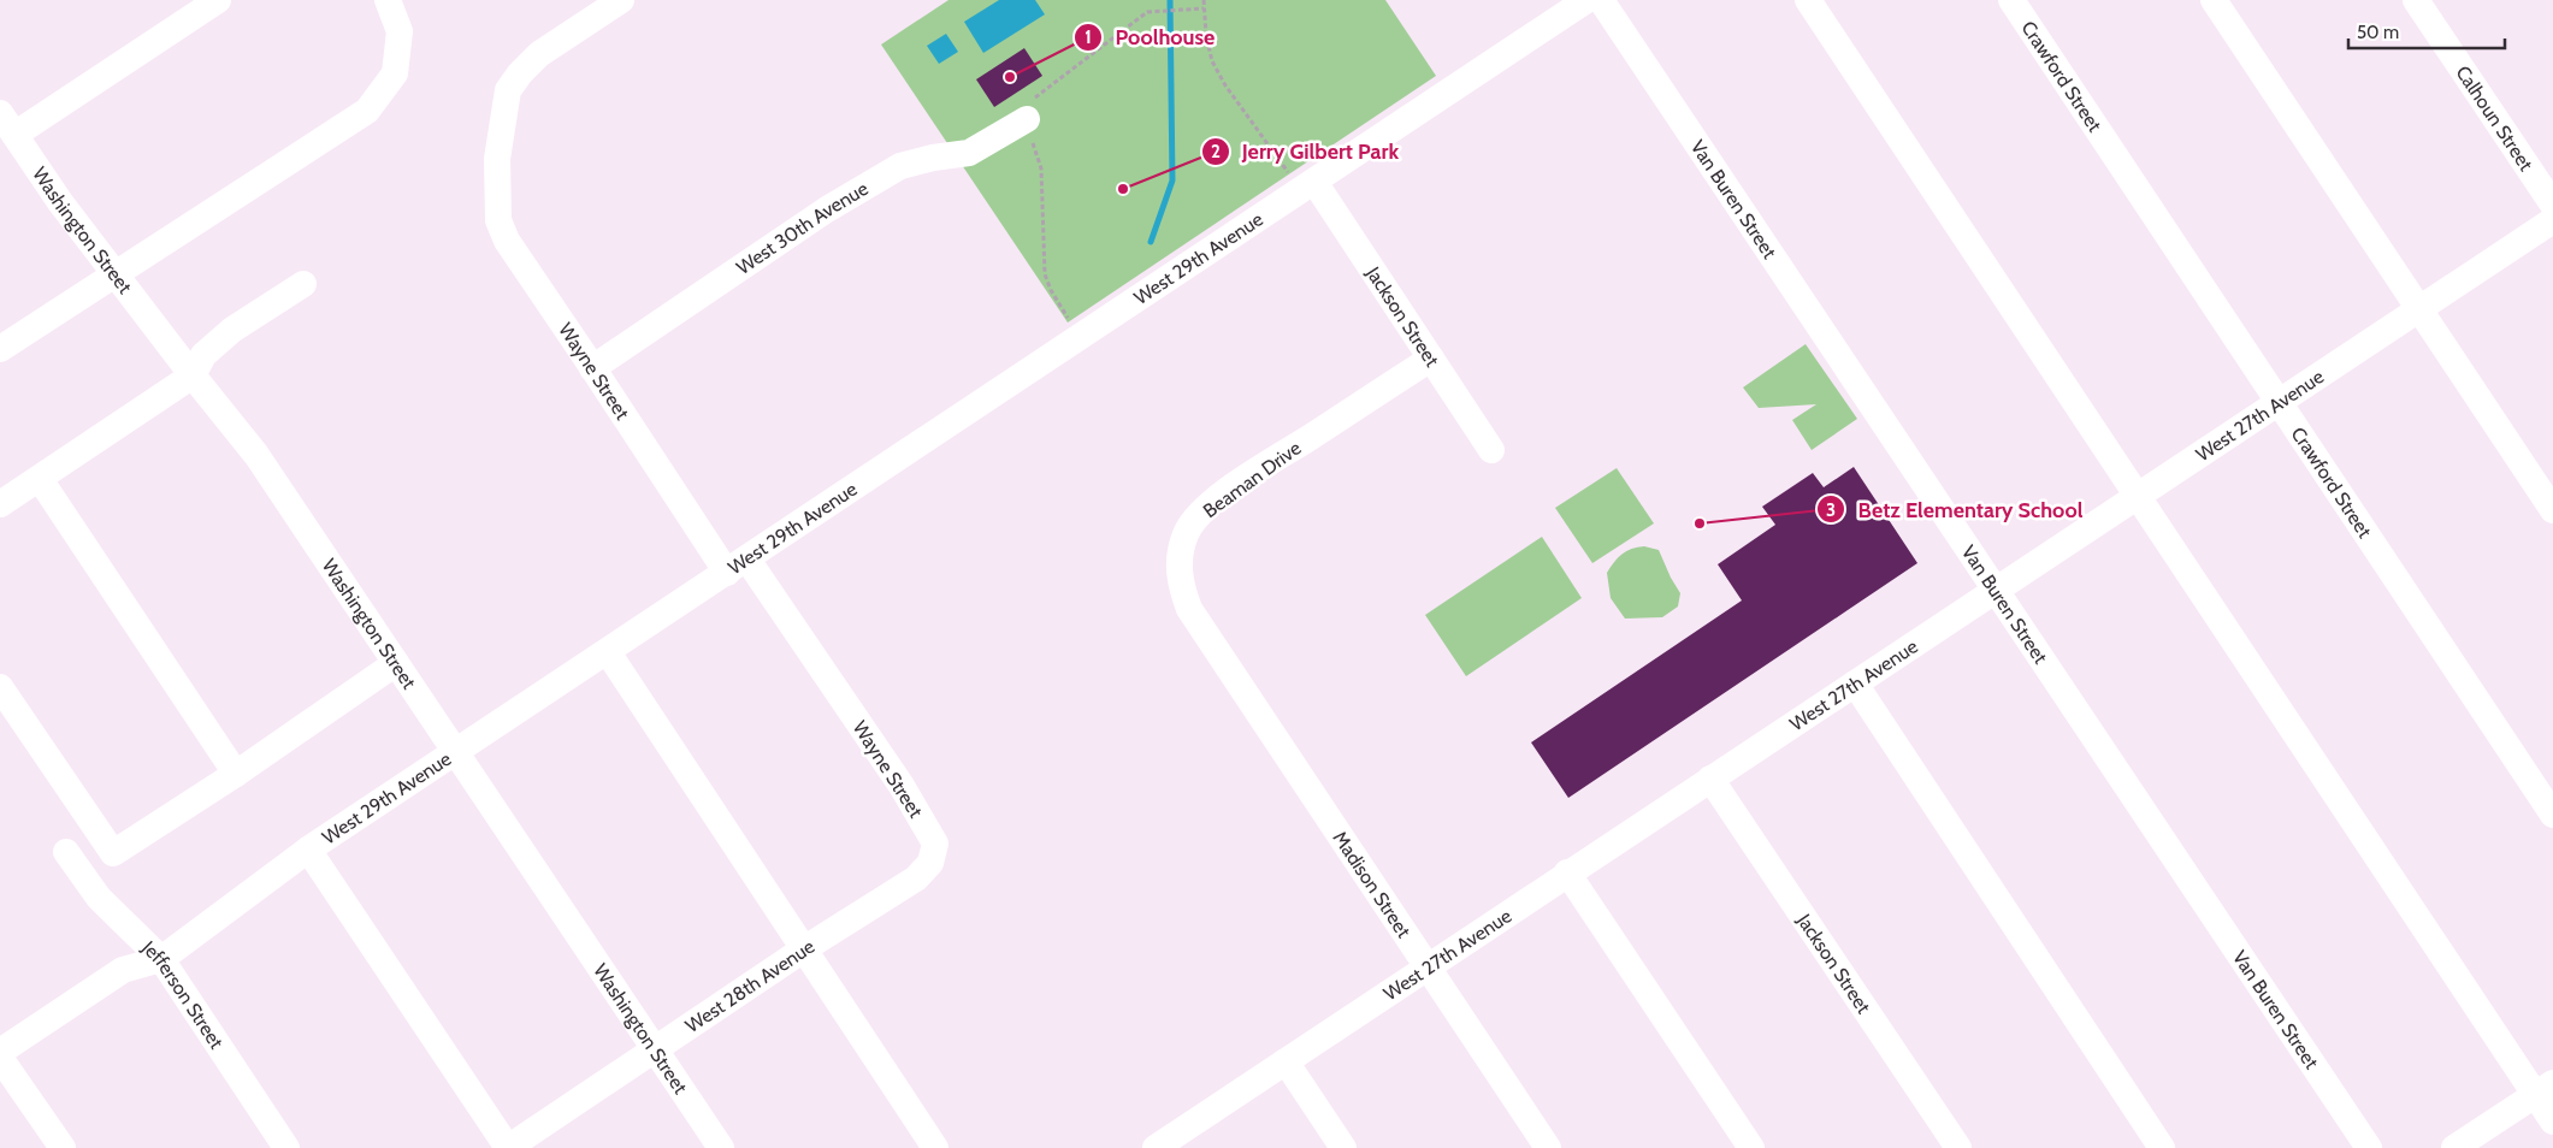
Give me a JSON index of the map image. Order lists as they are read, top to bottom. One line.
{"streets":{"street":["Crawford Street","Calhoun Street","Van Buren Street","West 30th Avenue","Washington Street","West 29th Avenue","Jackson Street","Wayne Street","West 27th Avenue","Beaman Drive","Madison Street","West 28th Avenue","Jefferson Street"]},"crossings":[["Crawford Street","West 27th Avenue"],["Van Buren Street","West 27th Avenue"],["West 30th Avenue","Wayne Street"],["Washington Street","West 29th Avenue"],["Washington Street","West 28th Avenue"],["West 29th Avenue","Jackson Street"],["West 29th Avenue","Wayne Street"],["West 29th Avenue","Jefferson Street"],["Jackson Street","West 27th Avenue"],["Jackson Street","Beaman Drive"],["Wayne Street","West 28th Avenue"],["West 27th Avenue","Madison Street"],["Beaman Drive","Madison Street"]],"places":["Poolhouse","Jerry Gilbert Park","Betz Elementary School"],"scale_bar":"50 m"}
